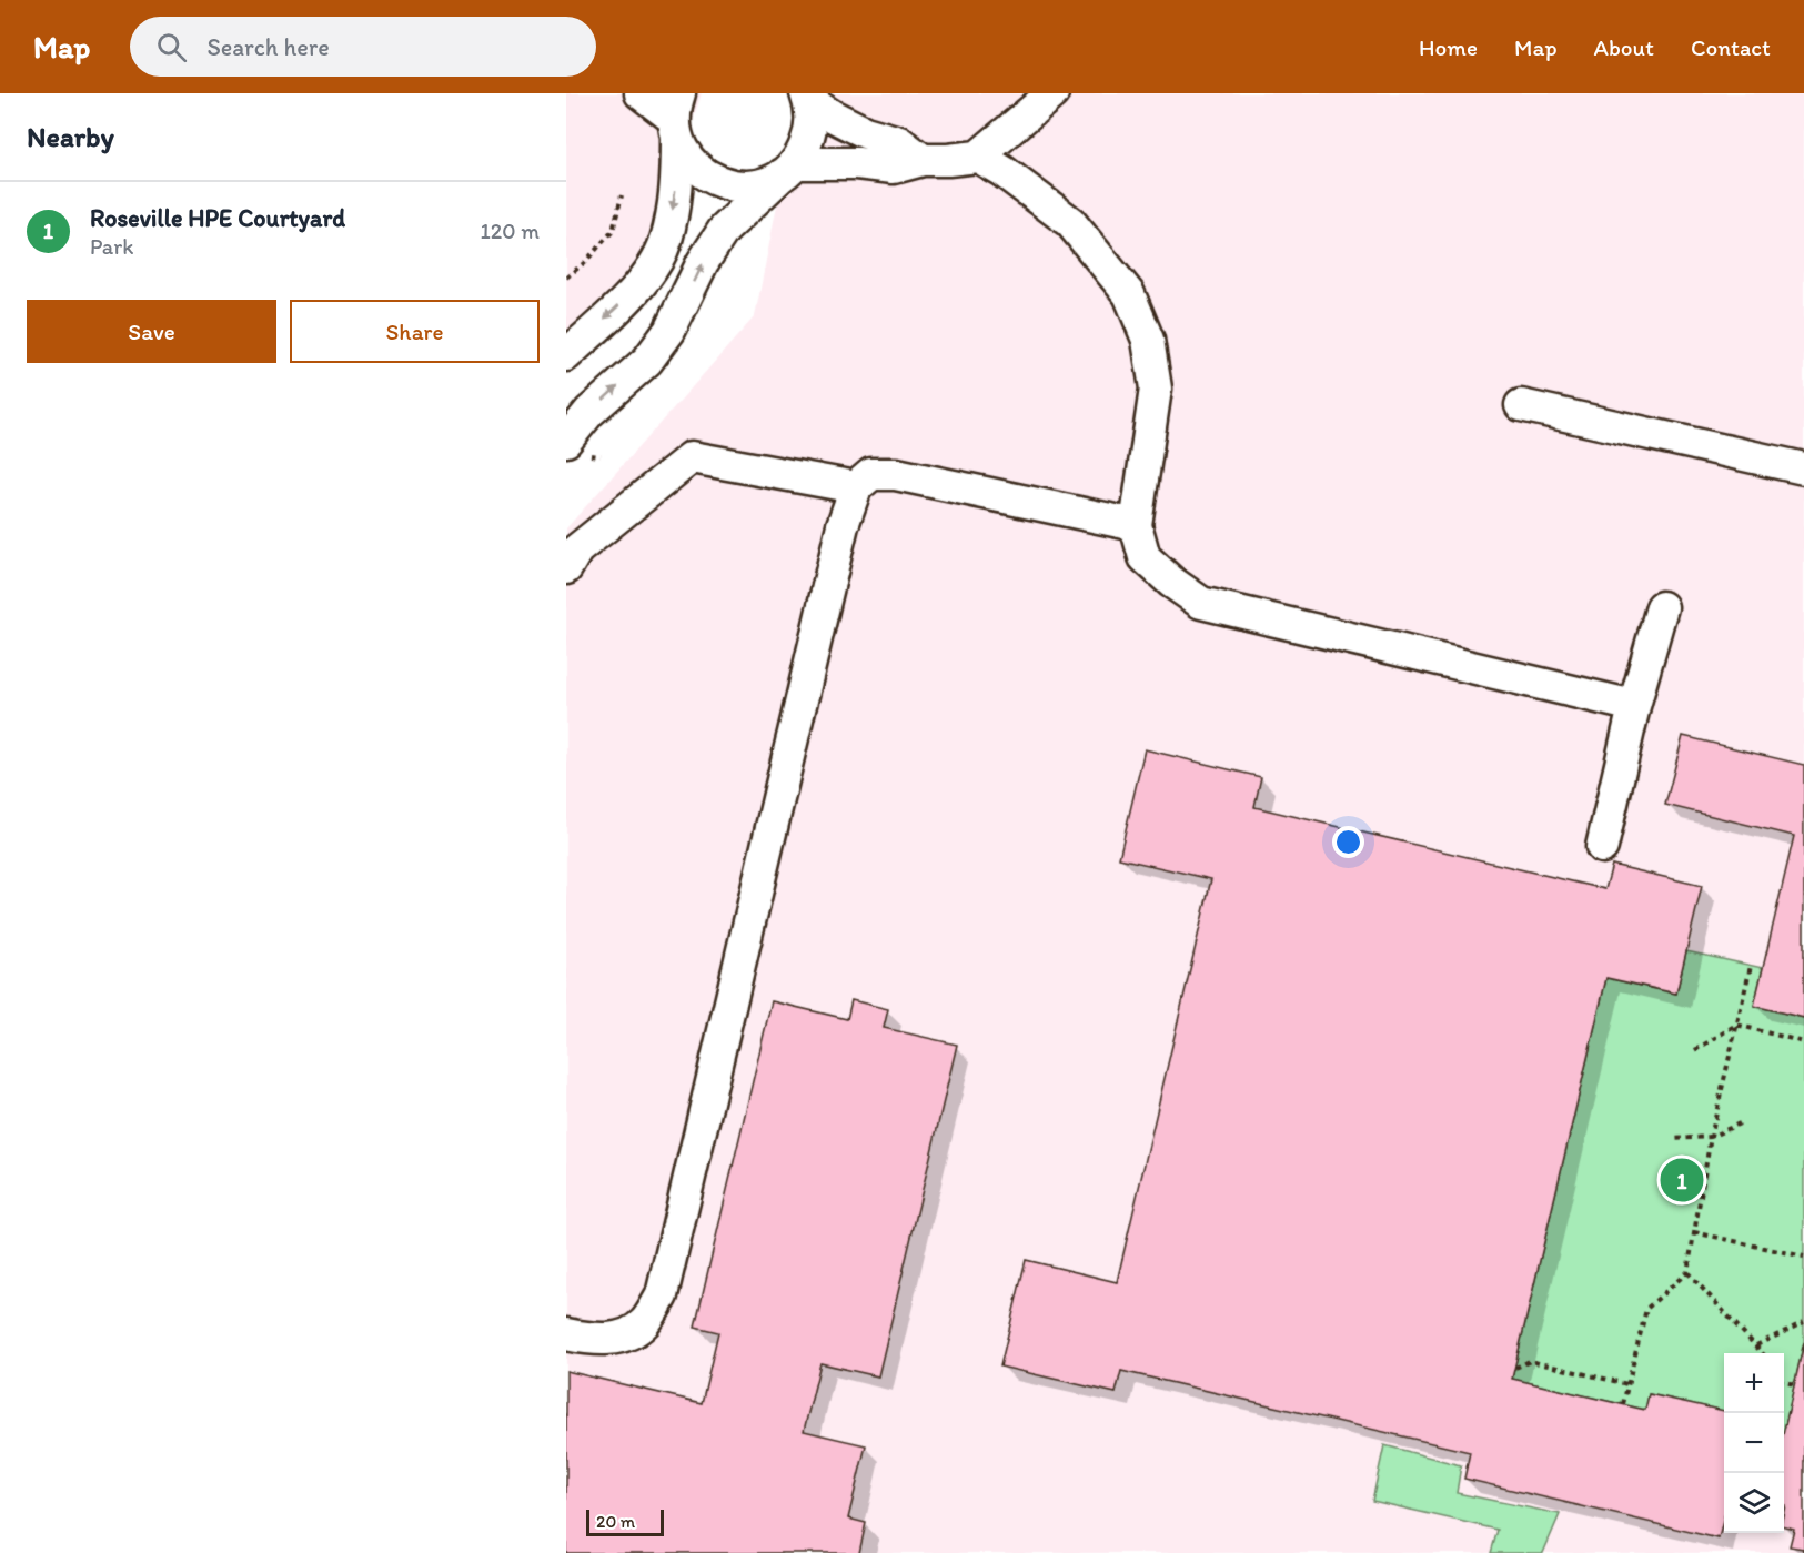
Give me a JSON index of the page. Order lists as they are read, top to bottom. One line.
{"scale_bar":"20 m","page":{"header":"Map","search":"Search here","nav":["Home","Map","About","Contact"],"heading":"Nearby","list":[{"mark":"1","name":"Roseville HPE Courtyard","note":"Park","value":"120 m"}],"buttons":["Save","Share"],"pins":"1","map_buttons":["+","−"],"scale":"20 m"}}
